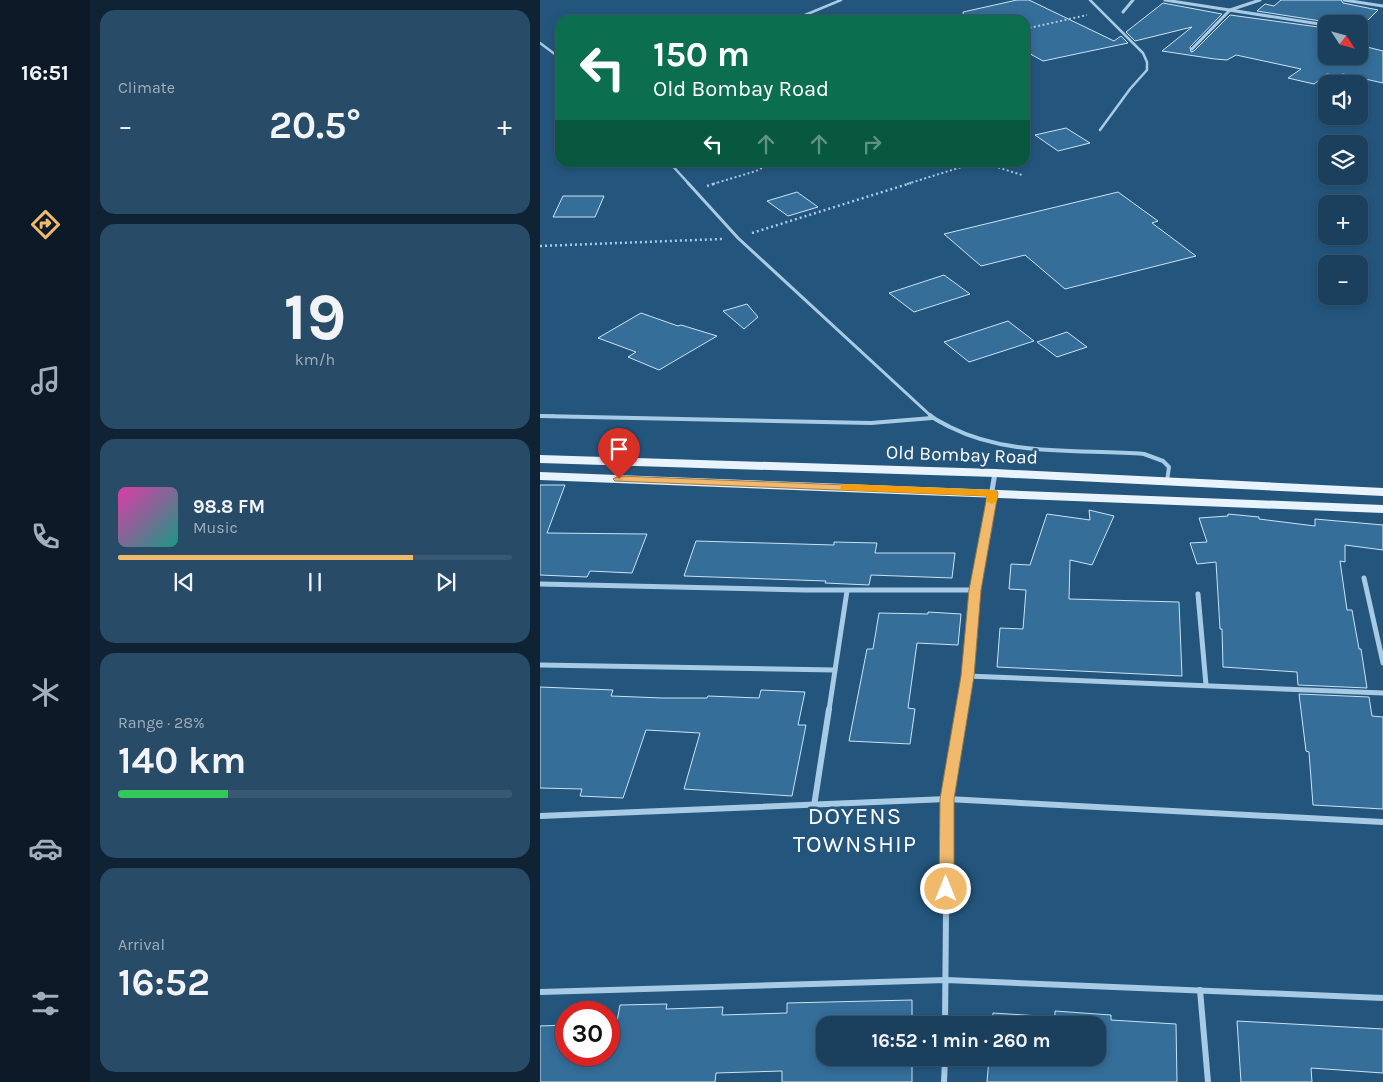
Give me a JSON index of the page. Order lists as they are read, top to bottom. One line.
{"streets":{"main road":["Old Bombay Road"]},"districts":["DOYENS TOWNSHIP"],"north":"bottom right","page":{"tabs":"16:51","tile":["Climate",["19","km/h"],["Range · 28%","140 km"],["Arrival","16:52"]],"map_buttons":["+","−"],"turn":["150 m","Old Bombay Road"],"heat":["−","20.5°","+"],"song":["98.8 FM","Music"],"limit":"30","trip":"16:52 · 1 min · 260 m"}}
